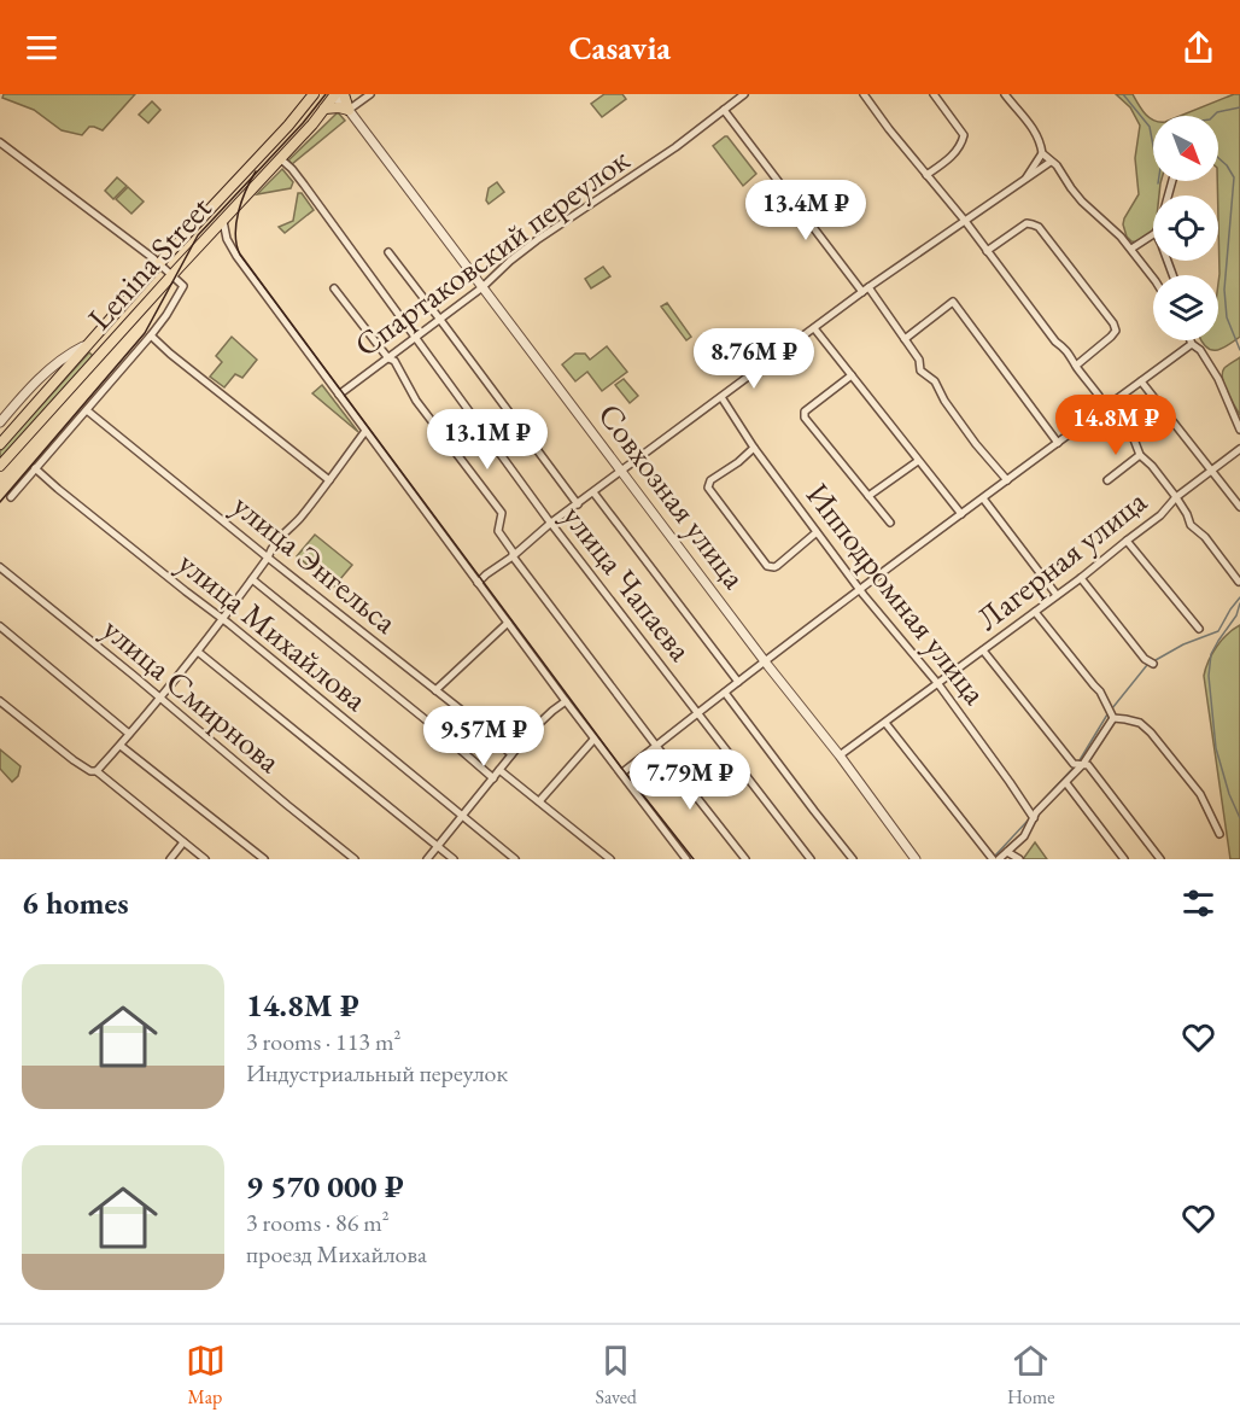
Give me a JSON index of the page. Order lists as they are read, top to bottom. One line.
{"streets":{"main road":["Lenina Street"],"street":["Спартаковский переулок","Совхозная улица","Лагерная улица","улица Энгельса","улица Чапаева","Ипподромная улица","улица Михайлова","улица Смирнова"]},"crossings":[["Спартаковский переулок","Совхозная улица"],["Спартаковский переулок","улица Чапаева"],["Lenina Street","улица Чапаева"],["Совхозная улица","Лагерная улица"],["Лагерная улица","Ипподромная улица"]],"north":"bottom right","page":{"header":"Casavia","price":["13.4M ₽","8.76M ₽","14.8M ₽","13.1M ₽","9.57M ₽","7.79M ₽"],"heading":"6 homes","list":[{"name":"14.8M ₽","note":"3 rooms · 113 m² · Индустриальный переулок"},{"name":"9 570 000 ₽","note":"3 rooms · 86 m² · проезд Михайлова"}],"tabs":["Map","Saved","Home"]}}
